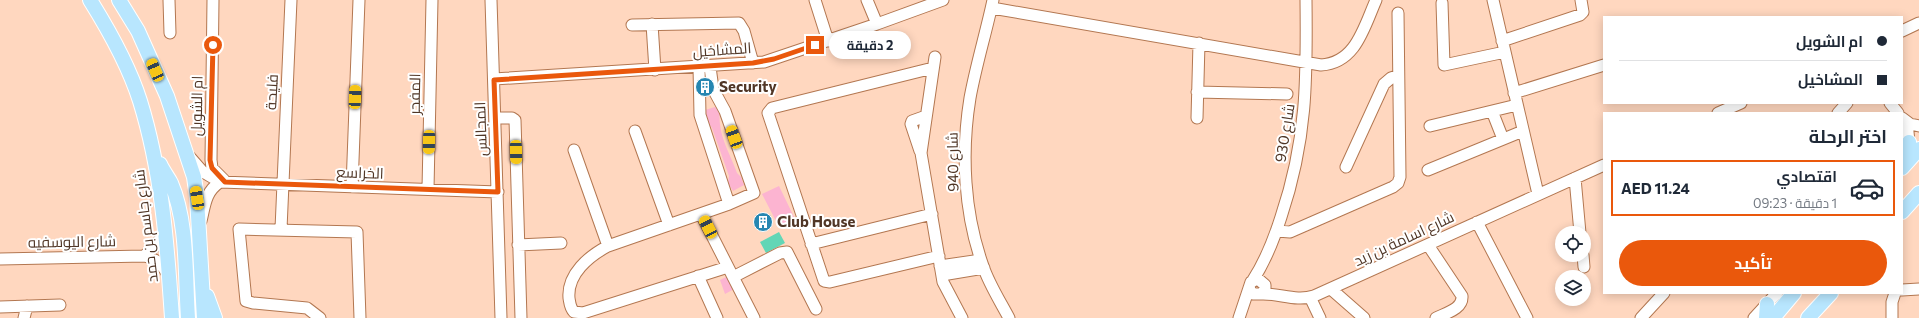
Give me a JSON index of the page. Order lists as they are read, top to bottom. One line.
{"streets":{"main road":["شارع جاسم بن حمد"],"street":["المشاخيل","فليحة","المفجر","ام الشويل","المجالس","شارع 930","شارع 940","الخراسع","شارع اسامة بن زيد","شارع اليوسفيه"]},"crossings":[["المشاخيل","المجالس"],["فليحة","الخراسع"],["المفجر","الخراسع"],["ام الشويل","الخراسع"],["المجالس","الخراسع"],["شارع 930","شارع اسامة بن زيد"],["شارع جاسم بن حمد","شارع اليوسفيه"]],"places":{"building":["Security","Club House"]},"page":{"banner":["ام الشويل","المشاخيل"],"bubble":"2 دقيقة","heading":"اختر الرحلة","list":[{"name":"اقتصادي","note":"1 دقيقة · 09:23","value":"AED 11.24"}],"buttons":"تأكيد"}}
